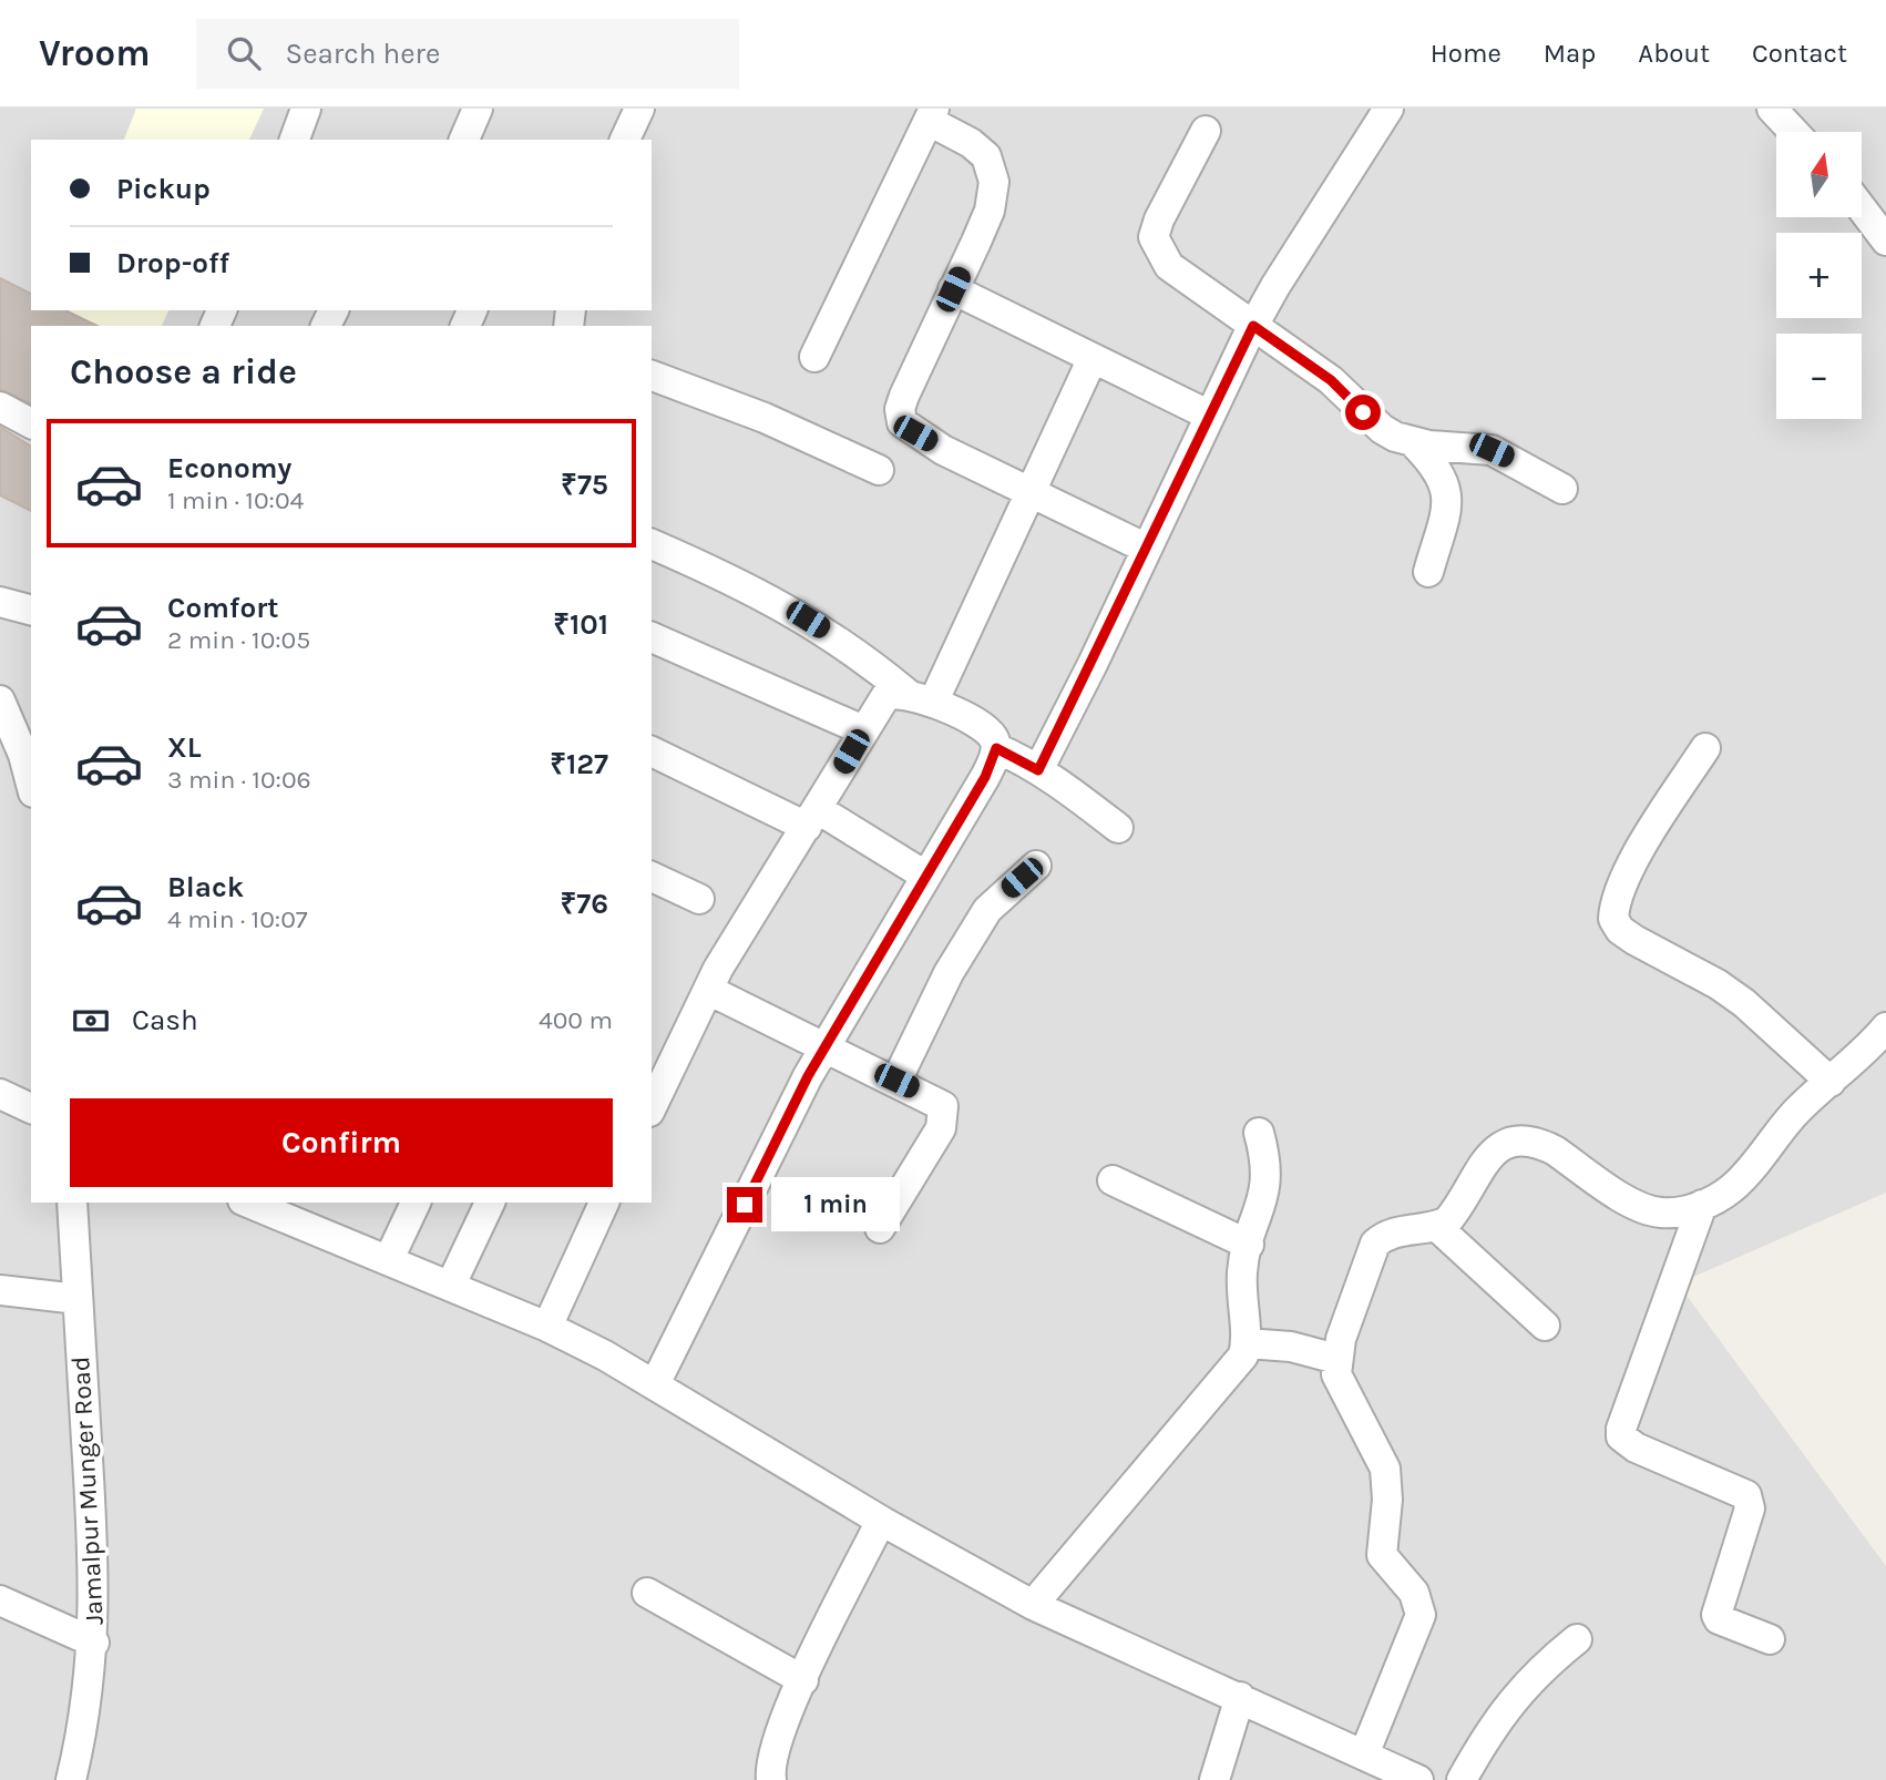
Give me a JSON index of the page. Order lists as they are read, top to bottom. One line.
{"streets":{"street":["Jamalpur Munger Road"]},"north":"top","page":{"header":"Vroom","search":"Search here","nav":["Home","Map","About","Contact"],"map_buttons":["+","−"],"banner":["Pickup","Drop-off"],"heading":"Choose a ride","list":[{"name":"Economy","note":"1 min · 10:04","value":"₹75"},{"name":"Comfort","note":"2 min · 10:05","value":"₹101"},{"name":"XL","note":"3 min · 10:06","value":"₹127"},{"name":"Black","note":"4 min · 10:07","value":"₹76"}],"pay":["Cash","400 m"],"buttons":"Confirm","bubble":"1 min"}}
